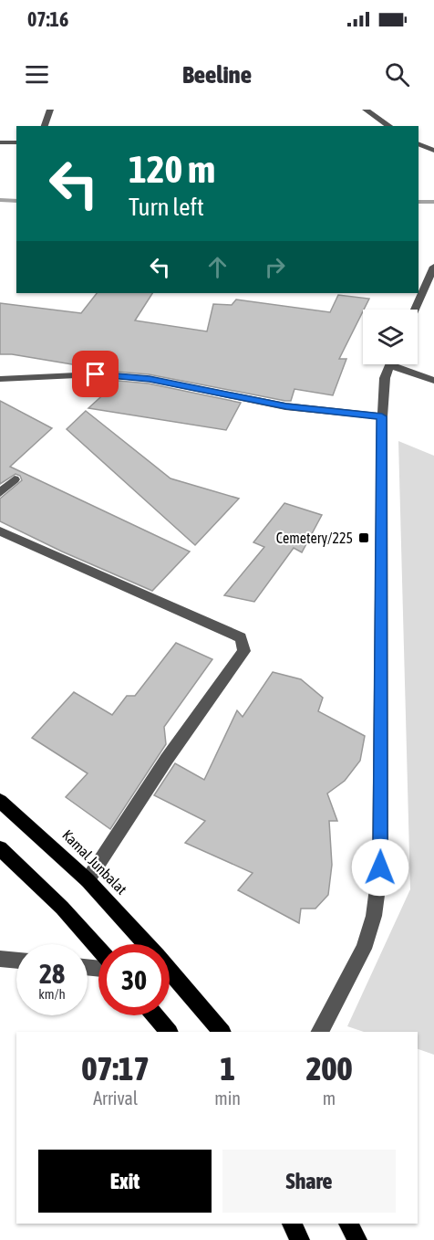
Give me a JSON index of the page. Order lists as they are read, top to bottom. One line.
{"streets":{"main road":["Kamal Junbalat"]},"places":{"transit":["Cemetery/225"]},"page":{"status":"07:16","header":"Beeline","turn":["120 m","Turn left"],"speed":"28 km/h","limit":"30","eta":["07:17","Arrival","1","min","200","m"],"buttons":["Exit","Share"]}}
